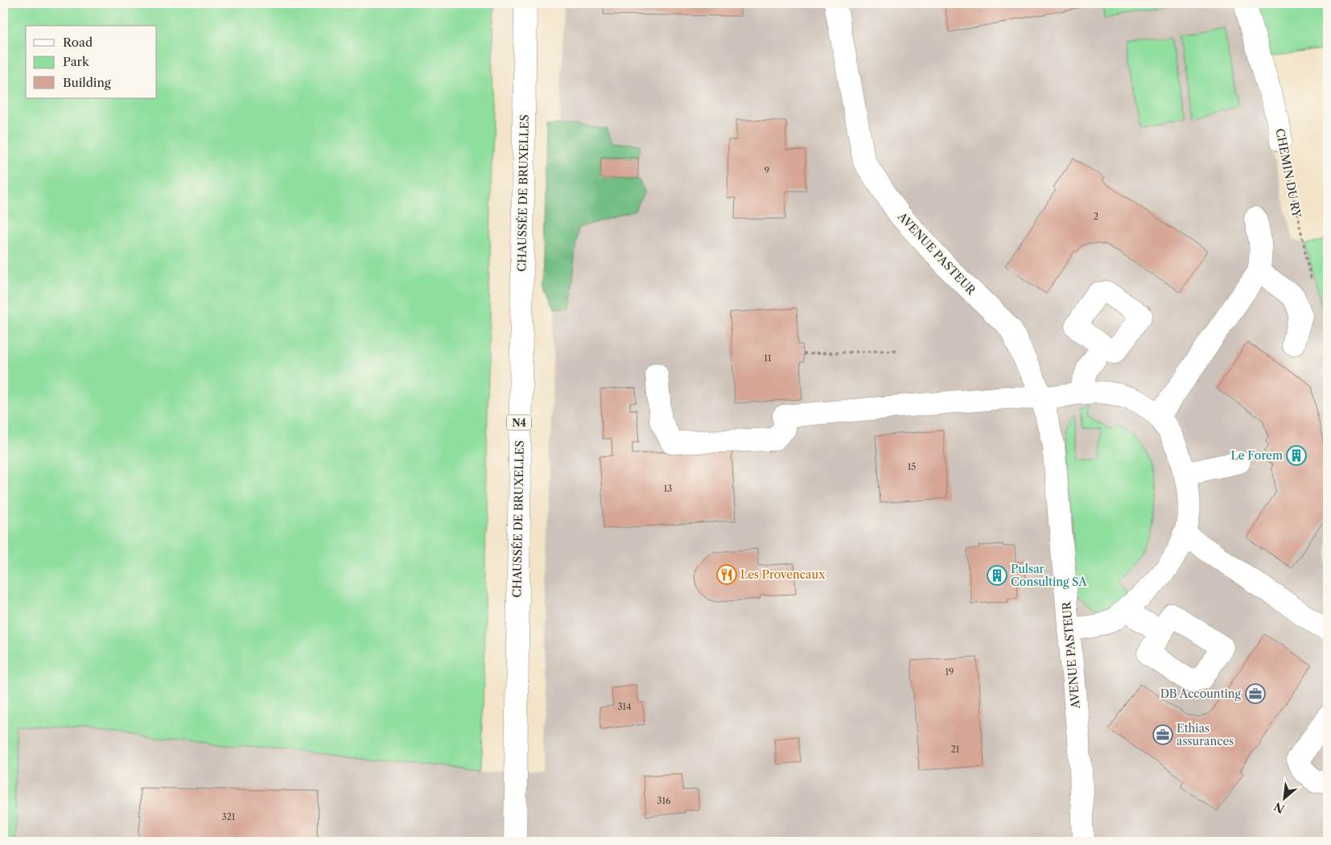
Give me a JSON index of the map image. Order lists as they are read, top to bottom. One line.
{"streets":{"street":["CHEMIN DU RY","CHAUSSÉE DE BRUXELLES","AVENUE PASTEUR","N4"]},"places":{"building":["Le Forem","Pulsar Consulting SA"],"restaurant":["Les Provencaux"],"office":["DB Accounting","Ethias assurances"]},"house_numbers":["9","2","11","15","13","19","314","21","316","321"],"legend":["Road","Park","Building"],"north":"bottom left"}
